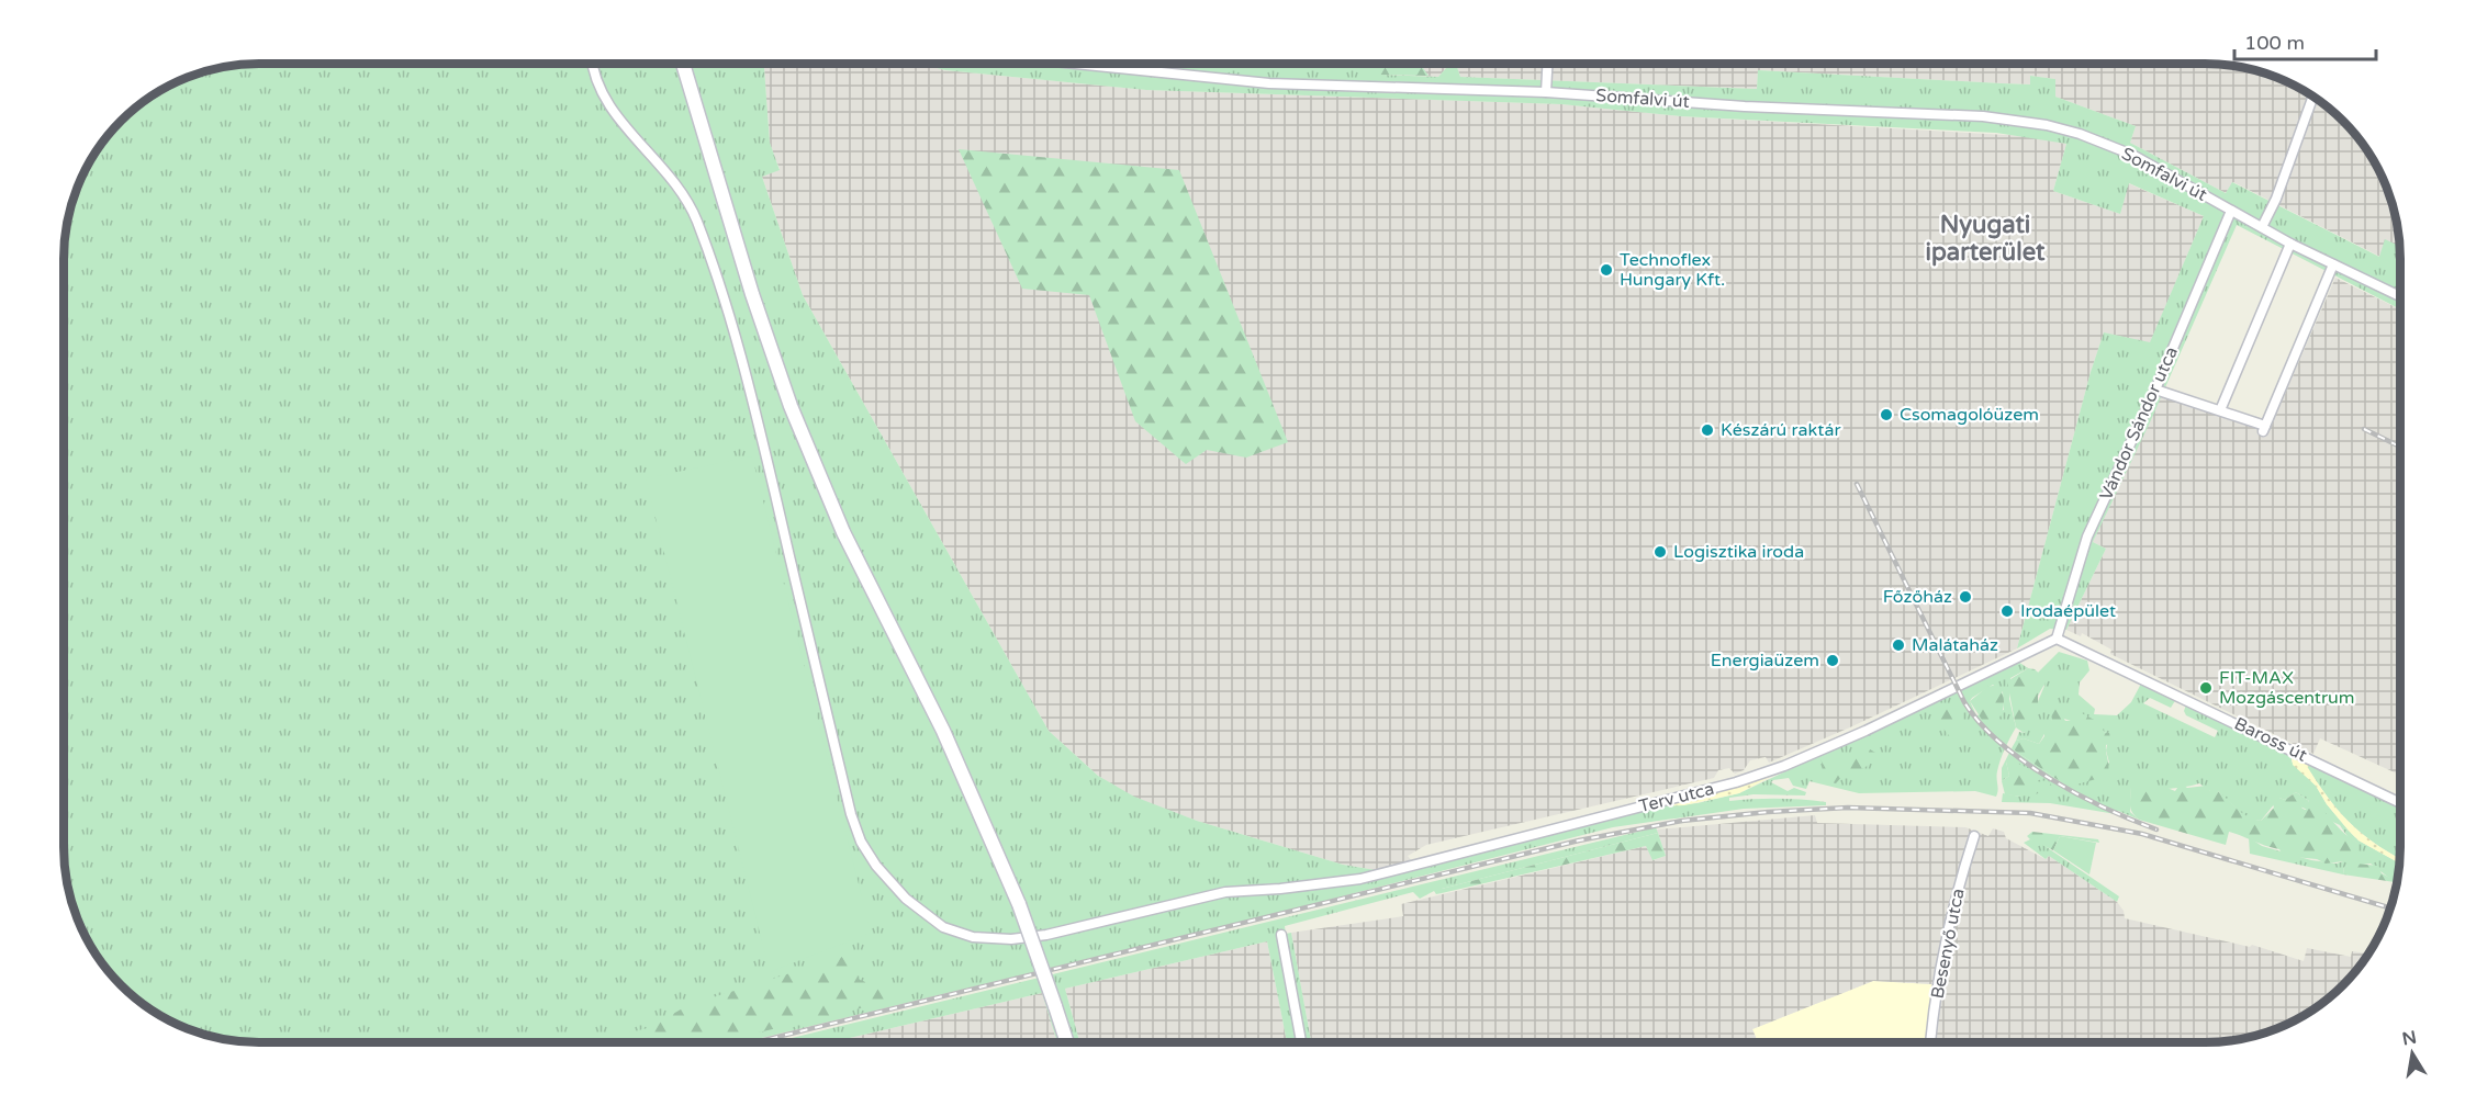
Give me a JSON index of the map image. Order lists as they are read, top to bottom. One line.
{"streets":{"street":["Somfalvi út","Vándor Sándor utca","Baross út","Terv utca","Besenyő utca"]},"crossings":[["Somfalvi út","Vándor Sándor utca"],["Vándor Sándor utca","Baross út"],["Vándor Sándor utca","Terv utca"],["Baross út","Terv utca"]],"districts":["Nyugati iparterület"],"places":["Technoflex Hungary Kft.","Csomagolóüzem","Készárú raktár","Logisztika iroda","Főzőház","Irodaépület","Malátaház","Energiaüzem","FIT-MAX Mozgáscentrum"],"scale_bar":"100 m","north":"top"}
